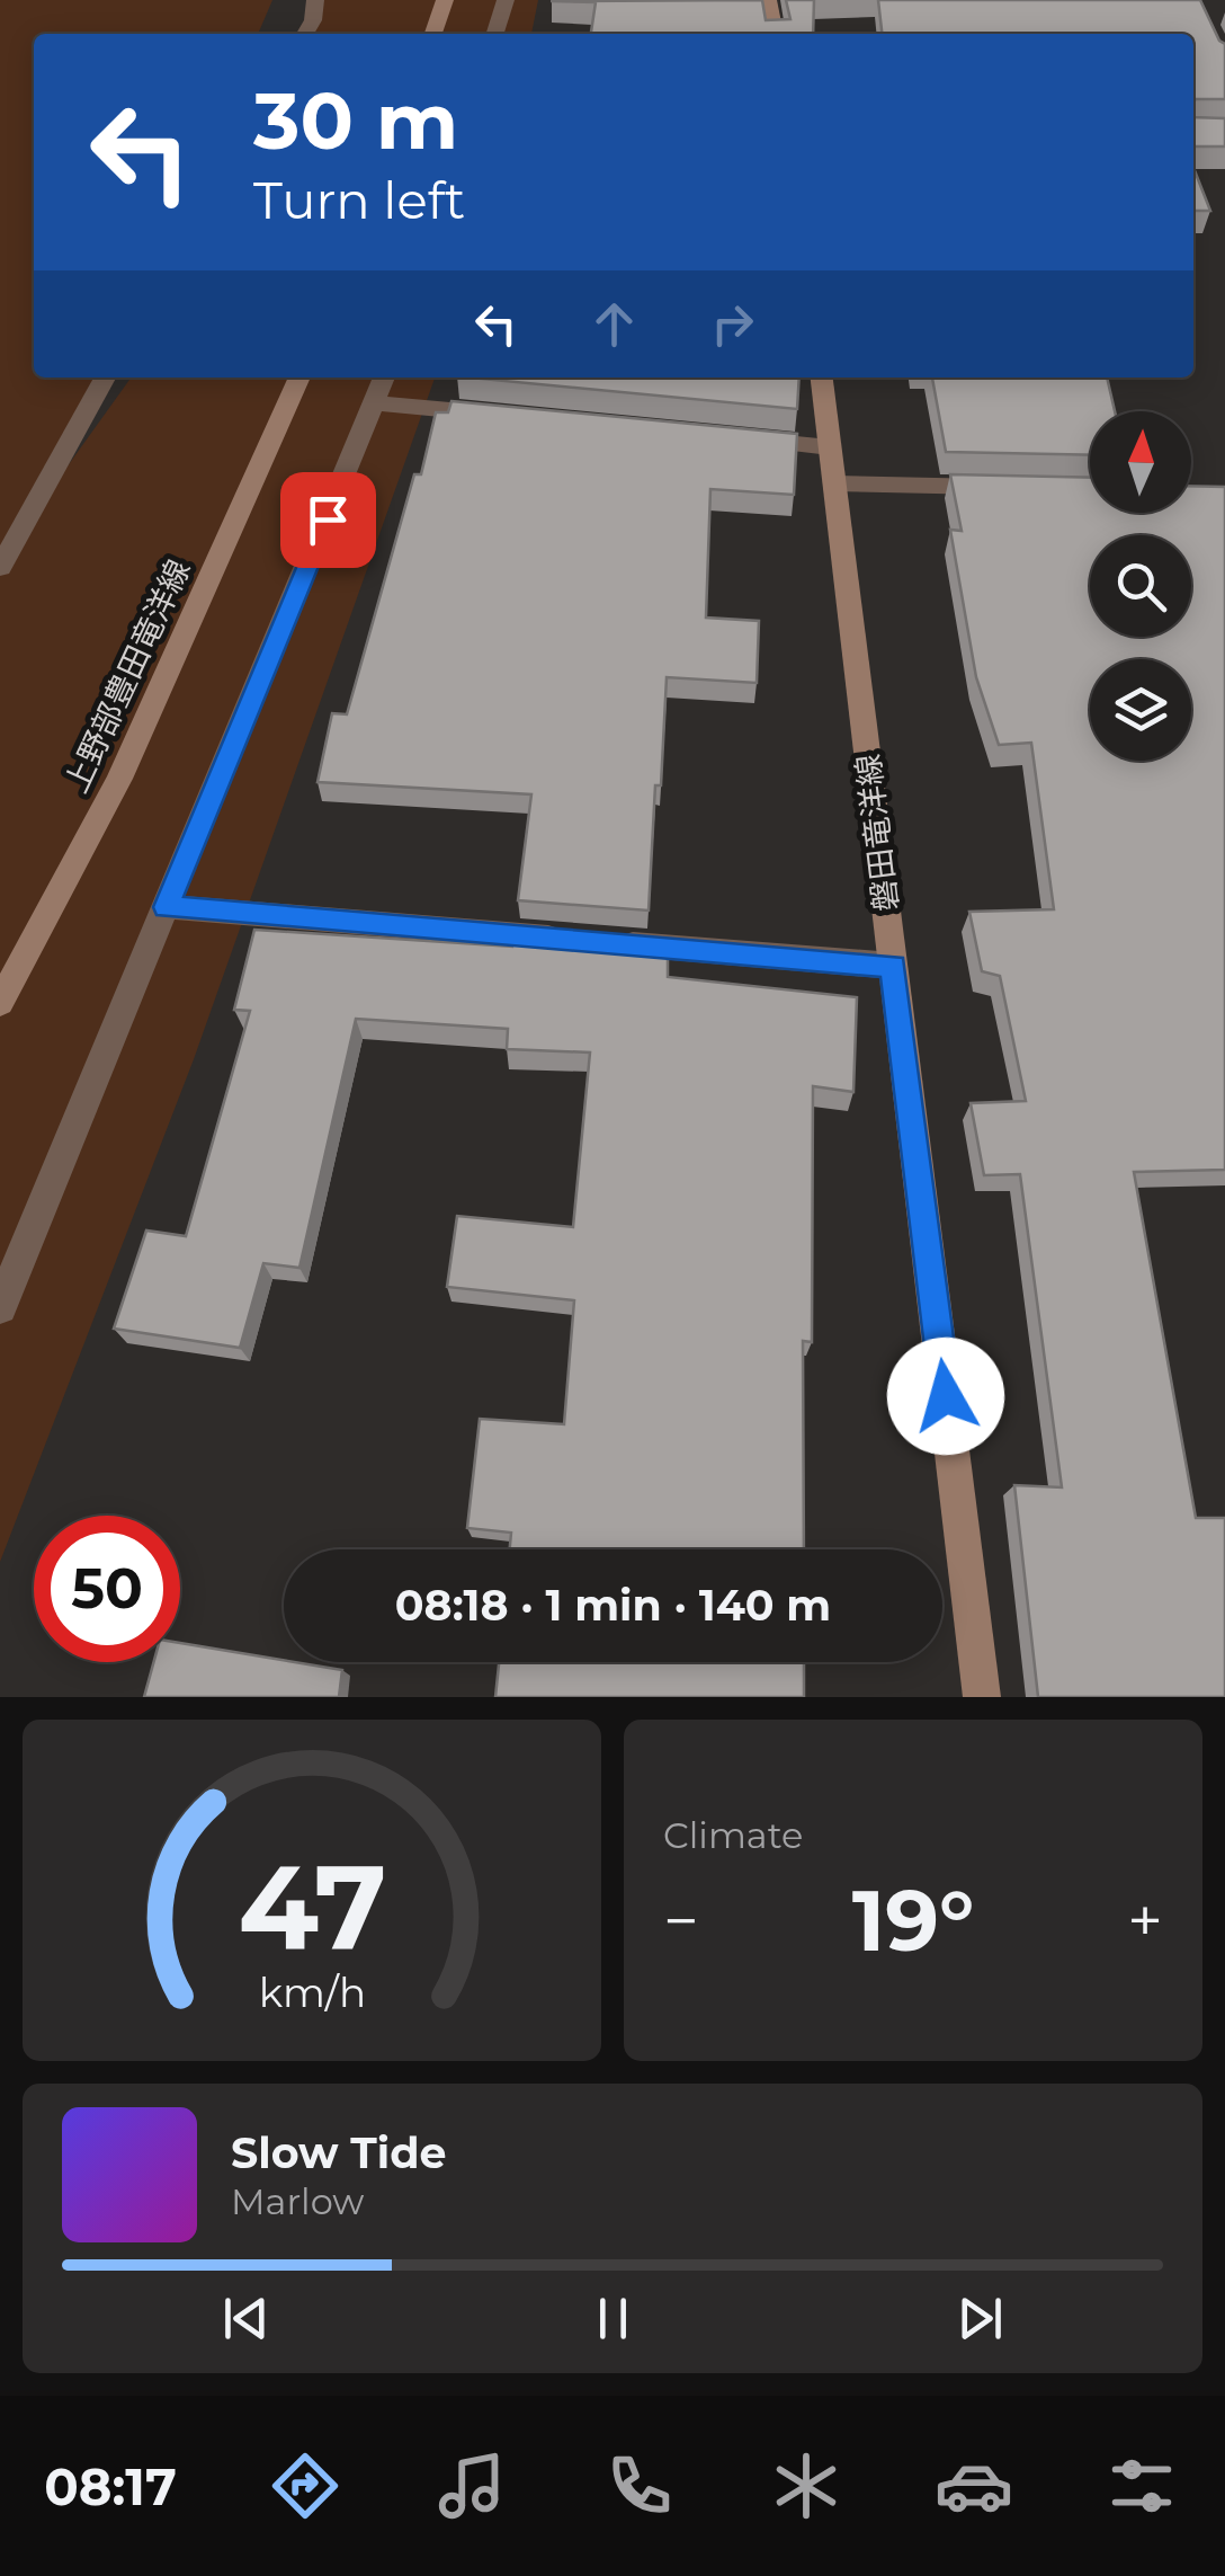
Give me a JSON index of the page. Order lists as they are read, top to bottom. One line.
{"streets":{"main road":["上野部豊田竜洋線","磐田竜洋線"]},"north":"top","page":{"turn":["30 m","Turn left"],"limit":"50","trip":"08:18 · 1 min · 140 m","tile":"Climate","heat":["−","19°","+"],"song":["Slow Tide","Marlow"],"tabs":"08:17","gauge":["47","km/h"]}}
